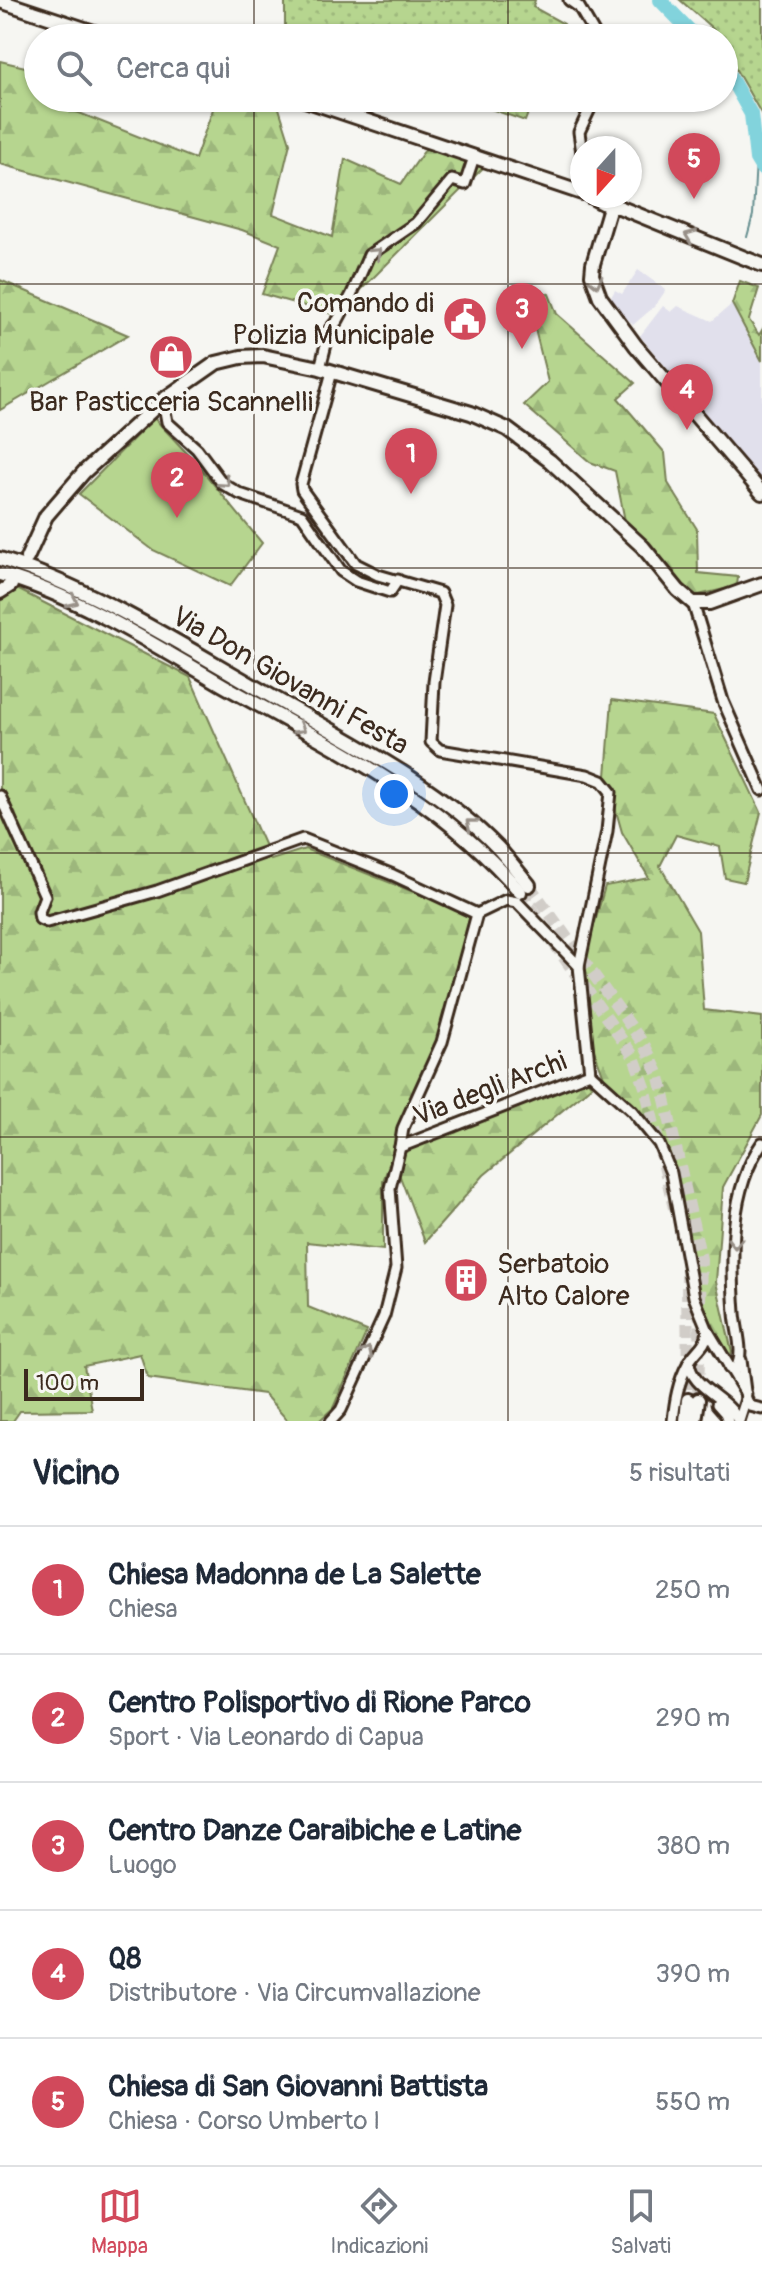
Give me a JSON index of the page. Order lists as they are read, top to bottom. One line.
{"streets":{"street":["Via Don Giovanni Festa","Via degli Archi"]},"places":{"public building":["Comando di Polizia Municipale"],"shop":["Bar Pasticceria Scannelli"],"building":["Serbatoio Alto Calore"]},"scale_bar":"100 m","north":"bottom","page":{"search":"Cerca qui","pins":["5","3","4","1","2"],"scale":"100 m","heading":["Vicino","5 risultati"],"list":[{"mark":"1","name":"Chiesa Madonna de La Salette","note":"Chiesa","value":"250 m"},{"mark":"2","name":"Centro Polisportivo di Rione Parco","note":"Sport · Via Leonardo di Capua","value":"290 m"},{"mark":"3","name":"Centro Danze Caraibiche e Latine","note":"Luogo","value":"380 m"},{"mark":"4","name":"Q8","note":"Distributore · Via Circumvallazione","value":"390 m"},{"mark":"5","name":"Chiesa di San Giovanni Battista","note":"Chiesa · Corso Umberto I","value":"550 m"}],"nav":["Mappa","Indicazioni","Salvati"]}}
